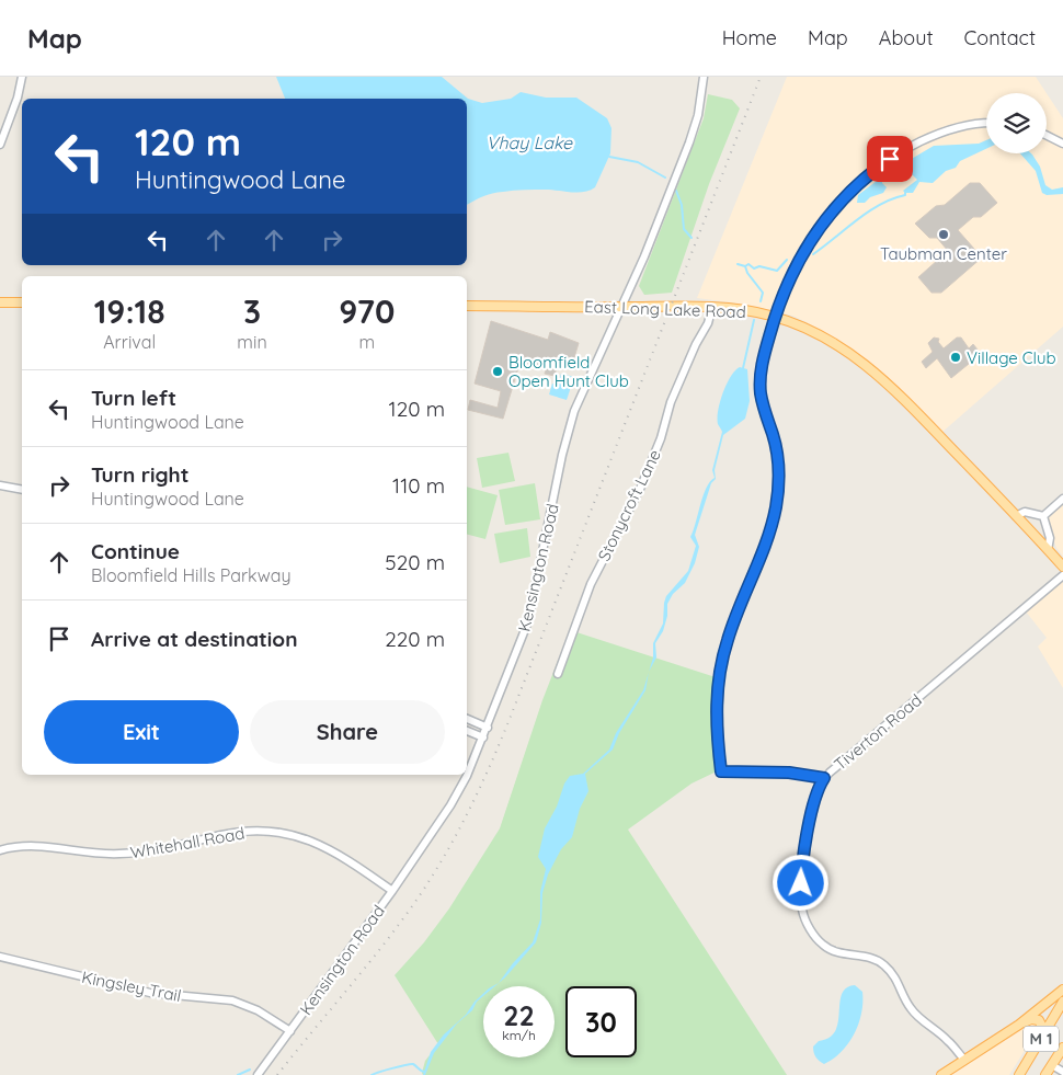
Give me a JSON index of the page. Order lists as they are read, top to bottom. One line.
{"streets":{"main road":["East Long Lake Road","M 1"],"street":["Stonycroft Lane","Kensington Road","Tiverton Road","Whitehall Road","Kingsley Trail"]},"crossings":[["East Long Lake Road","Stonycroft Lane"],["East Long Lake Road","Kensington Road"],["Kensington Road","Whitehall Road"],["Kensington Road","Kingsley Trail"]],"water":["Vhay Lake"],"places":["Taubman Center","Village Club","Bloomfield Open Hunt Club"],"page":{"header":"Map","nav":["Home","Map","About","Contact"],"turn":["120 m","Huntingwood Lane"],"eta":["19:18","Arrival","3","min","970","m"],"list":[{"name":"Turn left","note":"Huntingwood Lane","value":"120 m"},{"name":"Turn right","note":"Huntingwood Lane","value":"110 m"},{"name":"Continue","note":"Bloomfield Hills Parkway","value":"520 m"},{"name":"Arrive at destination","value":"220 m"}],"buttons":["Exit","Share"],"speed":"22 km/h","limit":"30"}}
